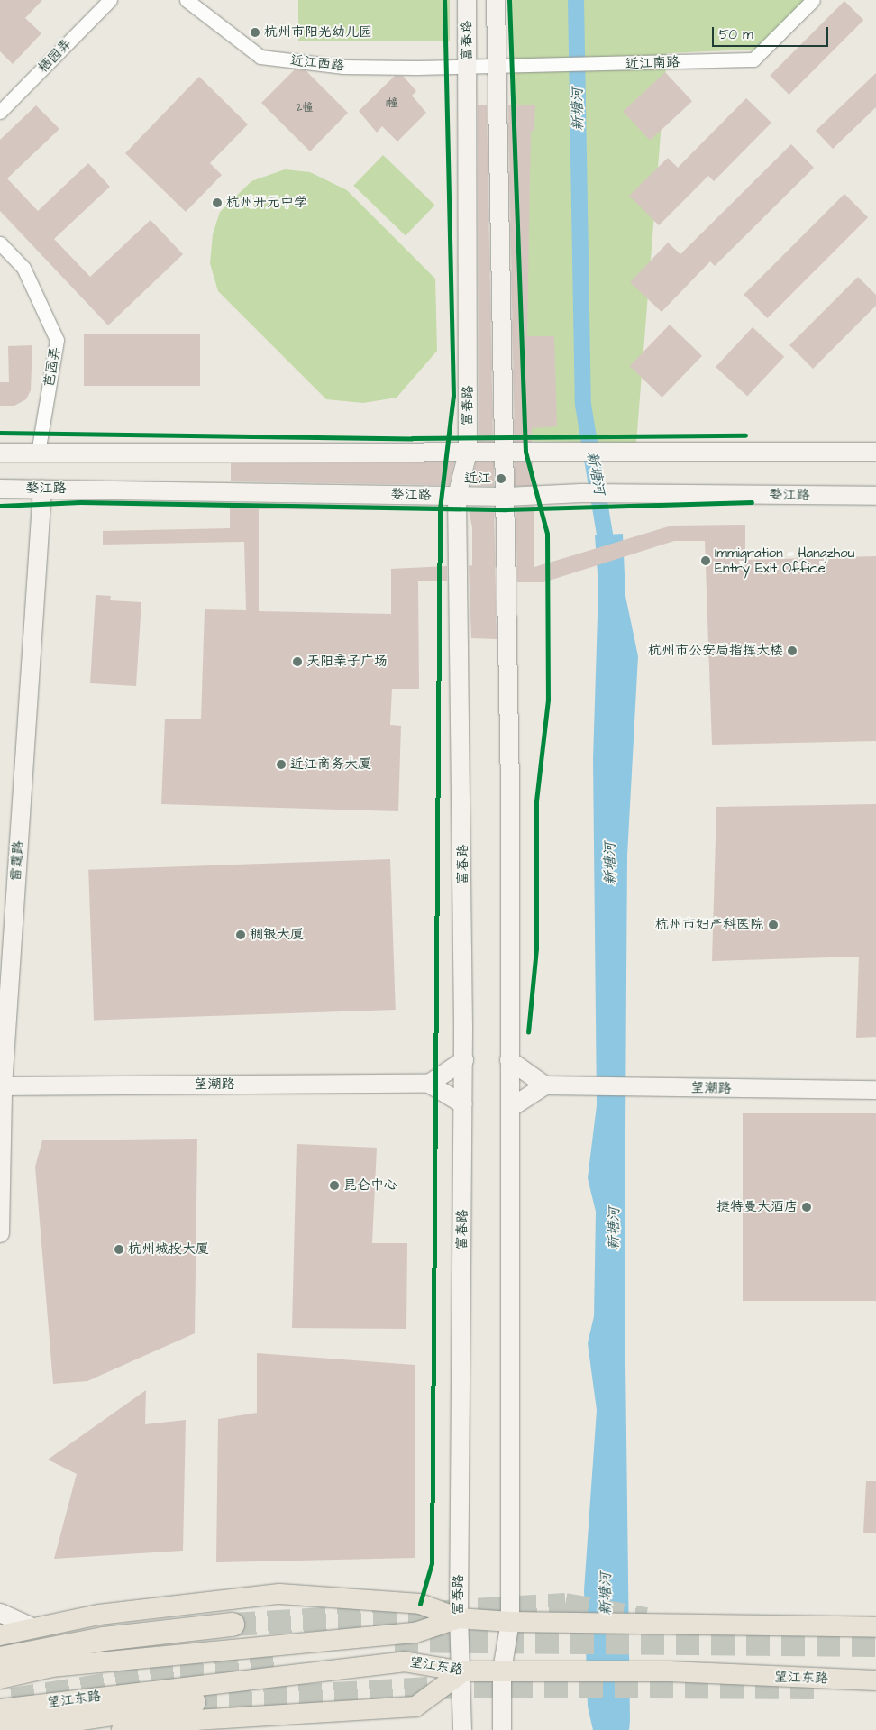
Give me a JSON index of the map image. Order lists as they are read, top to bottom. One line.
{"streets":{"main road":["望江东路"],"street":["富春路","栖园弄","近江西路","近江南路","芭园弄","婺江路","雷霆路","望潮路"]},"crossings":[["富春路","近江西路"],["富春路","近江南路"],["富春路","婺江路"],["富春路","望江东路"],["近江西路","近江南路"],["婺江路","雷霆路"],["雷霆路","望潮路"]],"water":["新塘河"],"places":["杭州市阳光幼儿园","杭州开元中学","近江","Immigration - Hangzhou Entry Exit Office","杭州市公安局指挥大楼","天阳亲子广场","近江商务大厦","杭州市妇产科医院","稠银大厦","昆仑中心","捷特曼大酒店","杭州城投大厦"],"house_numbers":["1幢","2幢"],"scale_bar":"50 m"}
